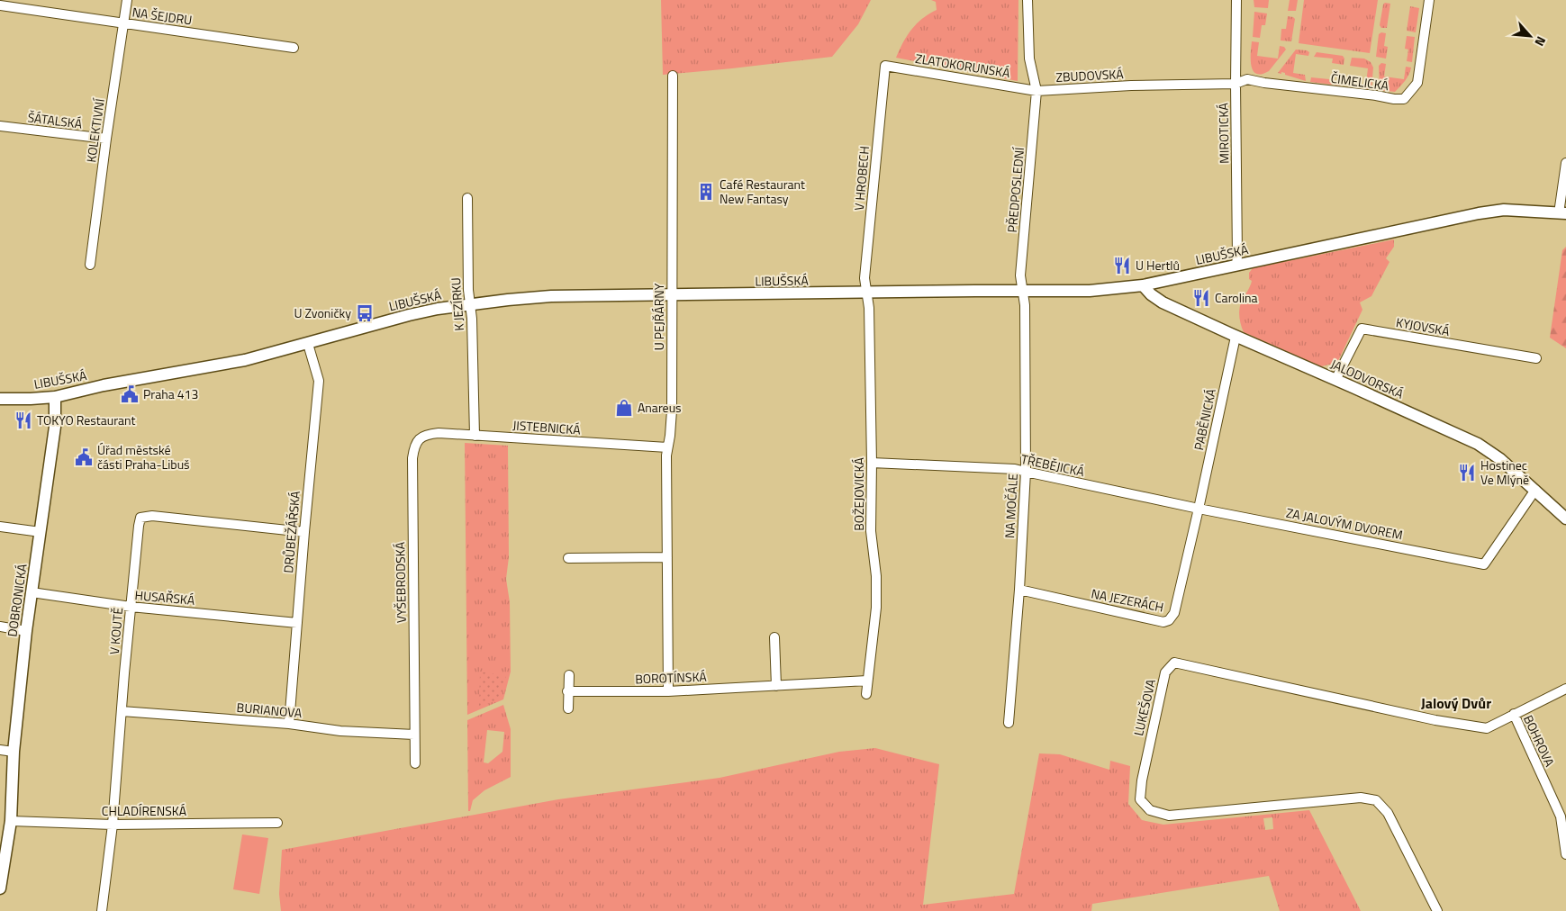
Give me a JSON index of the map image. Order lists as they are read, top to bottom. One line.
{"streets":{"street":["NA ŠEJDRU","ZLATOKORUNSKÁ","ZBUDOVSKÁ","ČIMELICKÁ","ŠÁTALSKÁ","KOLEKTIVNÍ","MIROTICKÁ","V HROBECH","PŘEDPOSLEDNÍ","LIBUŠSKÁ","K JEZÍRKU","U PEJŘÁRNY","KYJOVSKÁ","JALODVORSKÁ","PABĚNICKÁ","JISTEBNICKÁ","TŘEBĚJICKÁ","BOŽEJOVICKÁ","NA MOČÁLE","ZA JALOVÝM DVOREM","DRŮBEŽÁŘSKÁ","VYŠEBRODSKÁ","HUSAŘSKÁ","DOBRONICKÁ","NA JEZERÁCH","V KOUTĚ","BOROTÍNSKÁ","LUKEŠOVA","BURIANOVA","BOHROVA","CHLADÍRENSKÁ"]},"crossings":[["NA ŠEJDRU","KOLEKTIVNÍ"],["ZLATOKORUNSKÁ","ZBUDOVSKÁ"],["ZLATOKORUNSKÁ","V HROBECH"],["ZLATOKORUNSKÁ","PŘEDPOSLEDNÍ"],["ZBUDOVSKÁ","ČIMELICKÁ"],["ZBUDOVSKÁ","MIROTICKÁ"],["ZBUDOVSKÁ","PŘEDPOSLEDNÍ"],["ČIMELICKÁ","MIROTICKÁ"],["ŠÁTALSKÁ","KOLEKTIVNÍ"],["MIROTICKÁ","LIBUŠSKÁ"],["V HROBECH","LIBUŠSKÁ"],["V HROBECH","BOŽEJOVICKÁ"],["PŘEDPOSLEDNÍ","LIBUŠSKÁ"],["PŘEDPOSLEDNÍ","NA MOČÁLE"],["LIBUŠSKÁ","K JEZÍRKU"],["LIBUŠSKÁ","U PEJŘÁRNY"],["LIBUŠSKÁ","JALODVORSKÁ"],["LIBUŠSKÁ","BOŽEJOVICKÁ"],["LIBUŠSKÁ","NA MOČÁLE"],["LIBUŠSKÁ","DRŮBEŽÁŘSKÁ"],["LIBUŠSKÁ","DOBRONICKÁ"],["K JEZÍRKU","JISTEBNICKÁ"],["U PEJŘÁRNY","JISTEBNICKÁ"],["U PEJŘÁRNY","BOROTÍNSKÁ"],["KYJOVSKÁ","JALODVORSKÁ"],["JALODVORSKÁ","PABĚNICKÁ"],["JALODVORSKÁ","ZA JALOVÝM DVOREM"],["PABĚNICKÁ","TŘEBĚJICKÁ"],["PABĚNICKÁ","ZA JALOVÝM DVOREM"],["PABĚNICKÁ","NA JEZERÁCH"],["JISTEBNICKÁ","VYŠEBRODSKÁ"],["TŘEBĚJICKÁ","BOŽEJOVICKÁ"],["TŘEBĚJICKÁ","NA MOČÁLE"],["TŘEBĚJICKÁ","ZA JALOVÝM DVOREM"],["TŘEBĚJICKÁ","NA JEZERÁCH"],["BOŽEJOVICKÁ","BOROTÍNSKÁ"],["NA MOČÁLE","NA JEZERÁCH"],["ZA JALOVÝM DVOREM","NA JEZERÁCH"],["DRŮBEŽÁŘSKÁ","HUSAŘSKÁ"],["DRŮBEŽÁŘSKÁ","V KOUTĚ"],["DRŮBEŽÁŘSKÁ","BURIANOVA"],["VYŠEBRODSKÁ","BURIANOVA"],["HUSAŘSKÁ","DOBRONICKÁ"],["HUSAŘSKÁ","V KOUTĚ"],["DOBRONICKÁ","CHLADÍRENSKÁ"],["V KOUTĚ","BURIANOVA"],["V KOUTĚ","CHLADÍRENSKÁ"],["LUKEŠOVA","BOHROVA"]],"districts":["Jalový Dvůr"],"places":{"building":["Café Restaurant New Fantasy"],"restaurant":["U Hertlů","Carolina","TOKYO Restaurant","Hostinec Ve Mlýně"],"bus stop":["U Zvoničky"],"public building":["Praha 413","Úřad městské části Praha-Libuš"],"shop":["Anareus"]},"north":"bottom right"}
